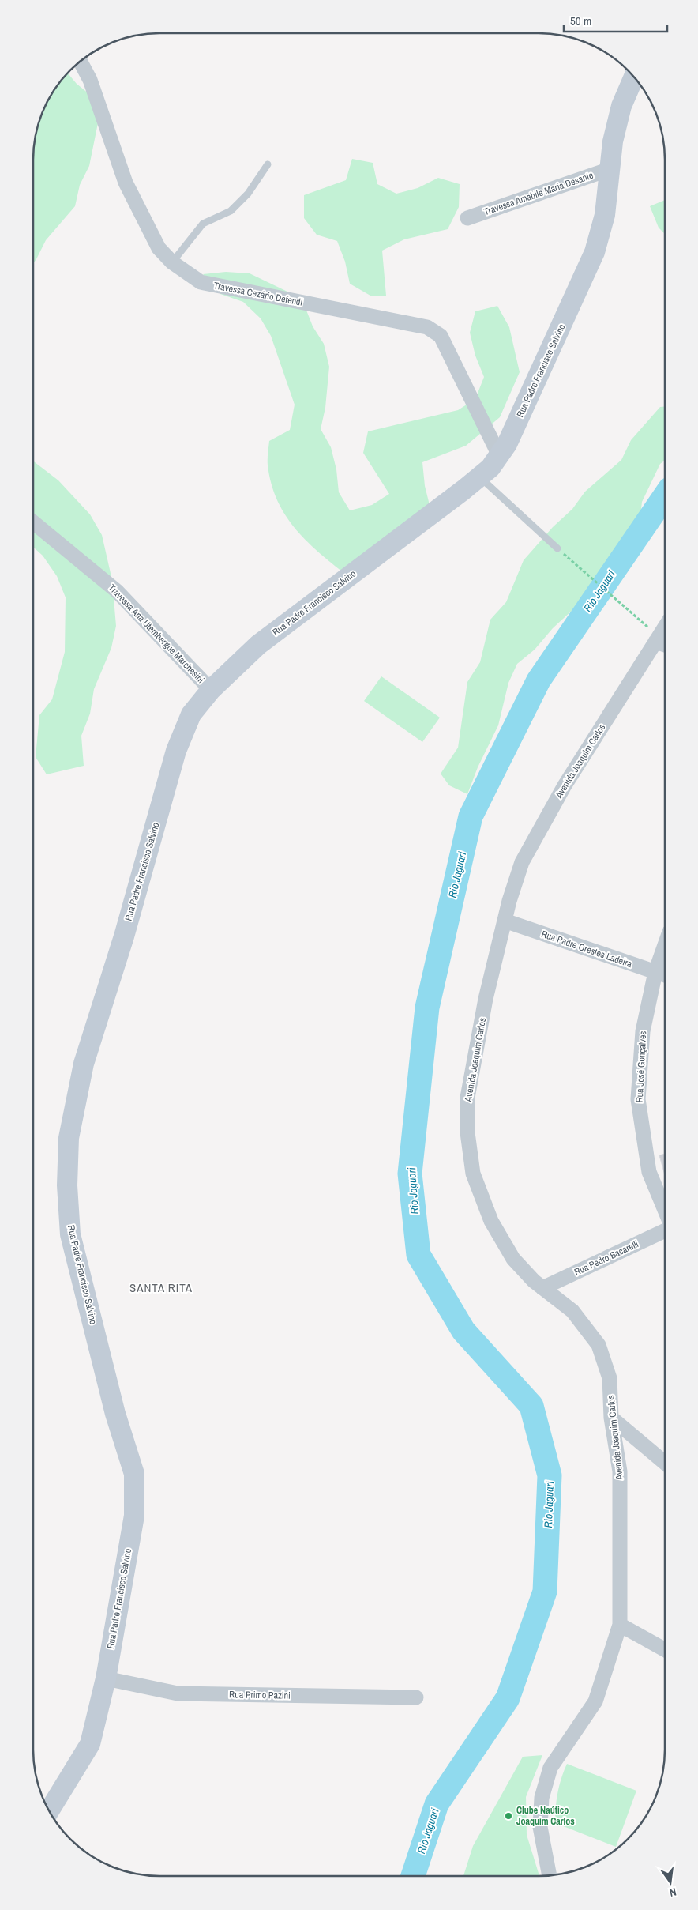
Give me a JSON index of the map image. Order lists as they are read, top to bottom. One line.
{"streets":{"street":["Travessa Amabile Maria Desante","Travessa Cezário Defendi","Rua Padre Francisco Salvino","Travessa Ana Utembergue Marchesini","Avenida Joaquim Carlos","Rua Padre Orestes Ladeira","Rua José Gonçalves","Rua Pedro Bacarelli","Rua Primo Pazini"]},"crossings":[["Travessa Amabile Maria Desante","Rua Padre Francisco Salvino"],["Travessa Cezário Defendi","Rua Padre Francisco Salvino"],["Rua Padre Francisco Salvino","Travessa Ana Utembergue Marchesini"],["Rua Padre Francisco Salvino","Rua Primo Pazini"],["Avenida Joaquim Carlos","Rua Padre Orestes Ladeira"],["Avenida Joaquim Carlos","Rua Pedro Bacarelli"],["Rua Padre Orestes Ladeira","Rua José Gonçalves"]],"districts":["SANTA RITA"],"water":["Rio Jaguari"],"places":["Clube Naútico Joaquim Carlos"],"scale_bar":"50 m","north":"bottom"}
